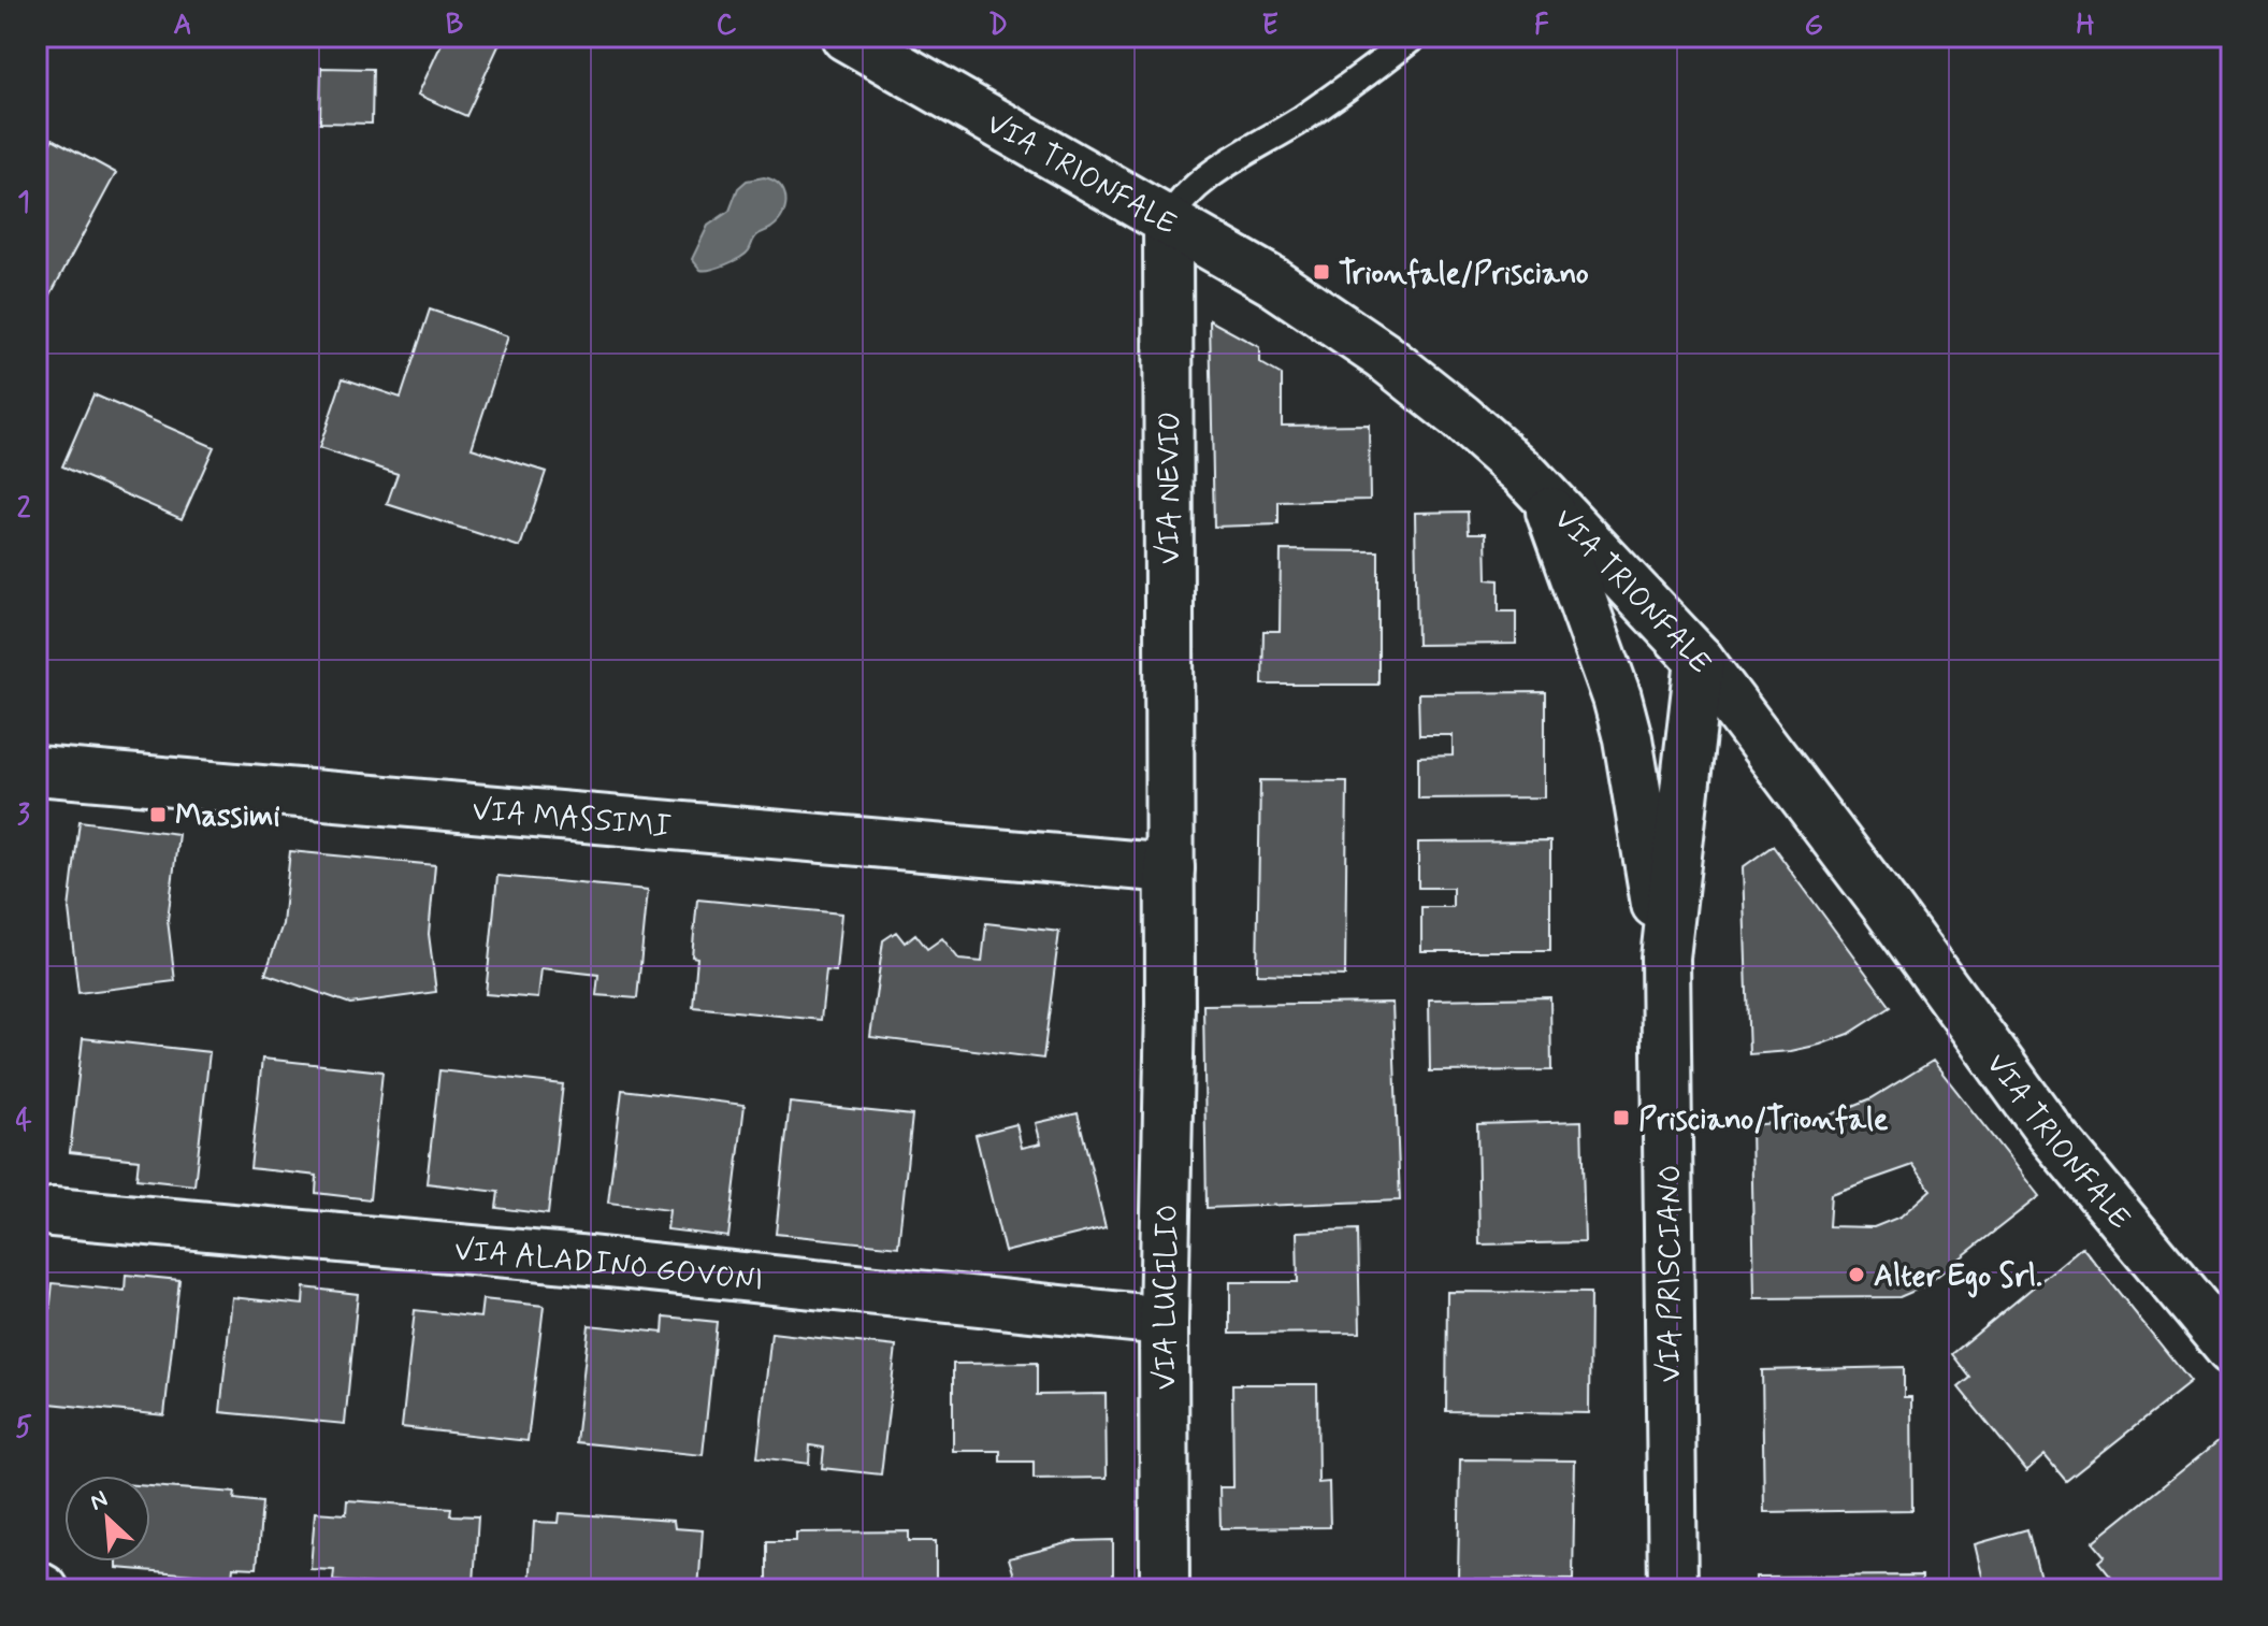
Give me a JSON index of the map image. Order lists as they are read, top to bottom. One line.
{"streets":{"street":["VIA TRIONFALE","VIA NEVIO","VIA MASSIMI","VIA ALADINO GOVONI","VIA PRISCIANO","VIA LUCILIO"]},"crossings":[["VIA TRIONFALE","VIA NEVIO"],["VIA TRIONFALE","VIA PRISCIANO"],["VIA NEVIO","VIA MASSIMI"],["VIA NEVIO","VIA LUCILIO"],["VIA MASSIMI","VIA LUCILIO"],["VIA ALADINO GOVONI","VIA LUCILIO"]],"places":{"transit":["Trionfale/Prisciano","Massimi","Prisciano/Trionfale"],"other":["Alter Ego Srl."]},"north":"top left","grid":{"columns":["A","B","C","D","E","F","G","H"],"rows":["1","2","3","4","5"]}}
